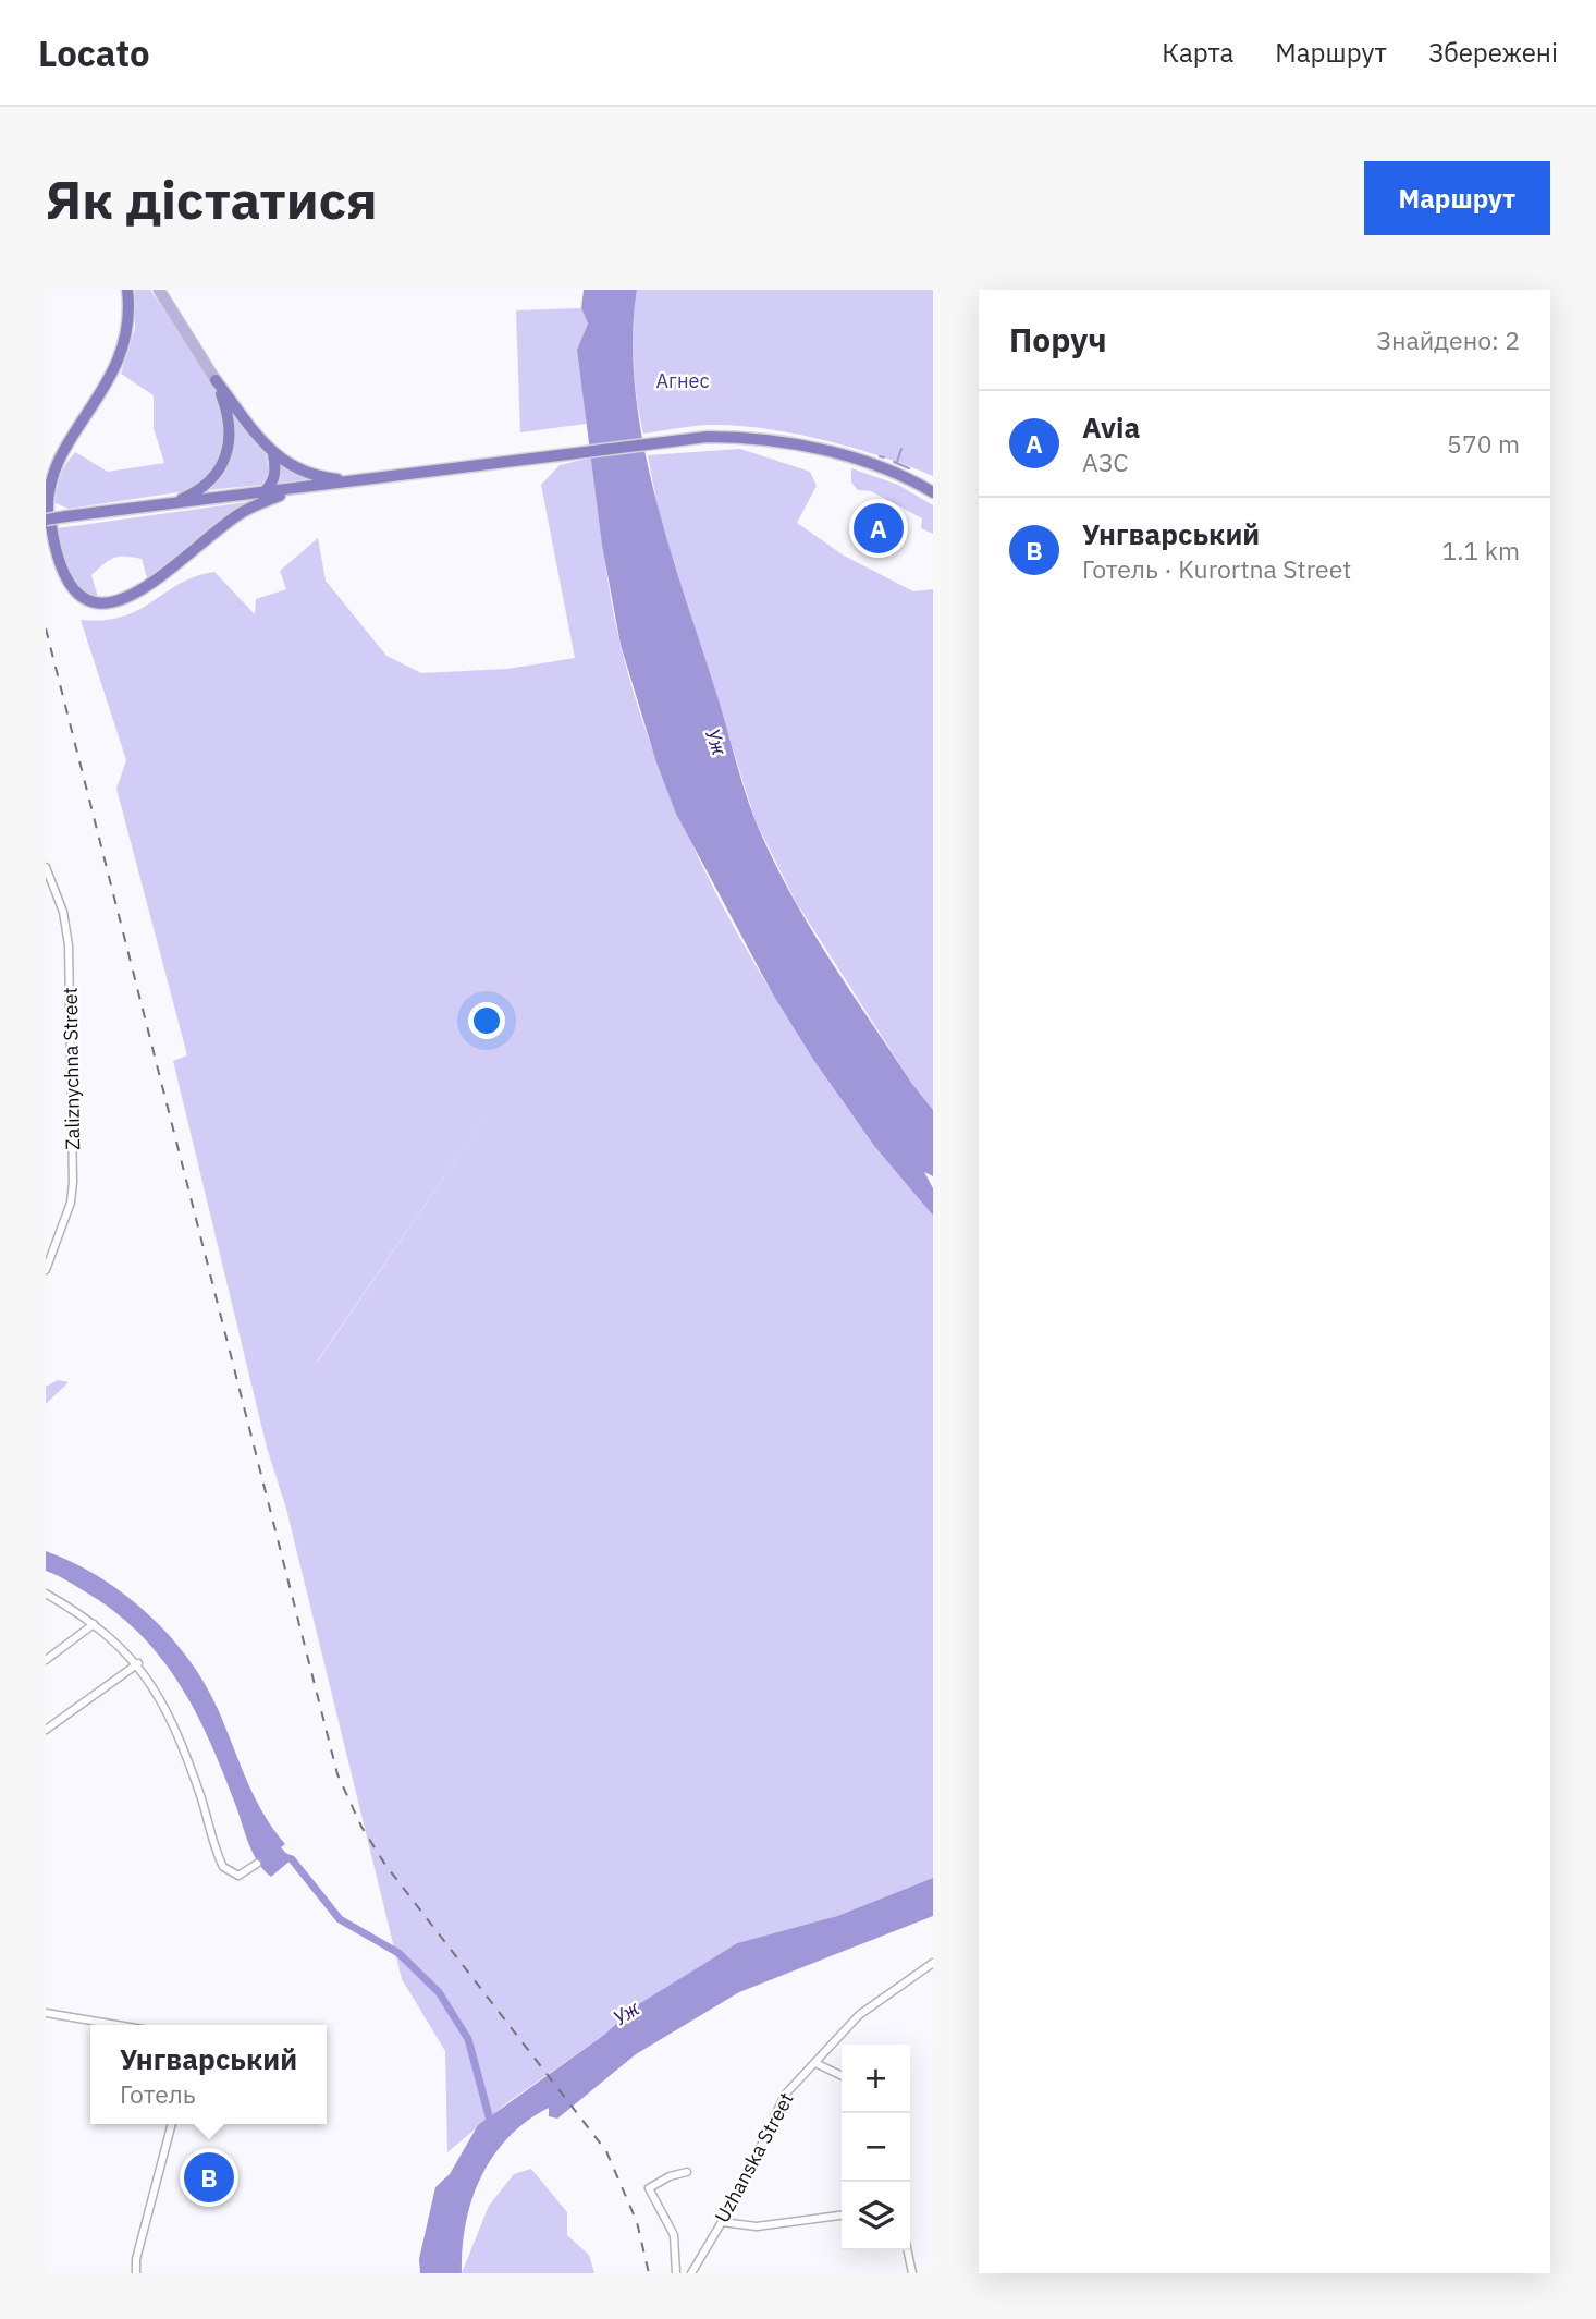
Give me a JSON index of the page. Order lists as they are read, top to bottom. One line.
{"streets":{"street":["Zaliznychna Street","Uzhanska Street"]},"water":["Уж"],"parks":["Агнес"],"page":{"header":"Locato","nav":["Карта","Маршрут","Збережені"],"buttons":"Маршрут","title":"Як дістатися","heading":["Поруч","Знайдено: 2"],"list":[{"mark":"A","name":"Avia","note":"АЗС","value":"570 m"},{"mark":"B","name":"Унгварський","note":"Готель · Kurortna Street","value":"1.1 km"}],"pins":["A","B"],"popup":["Унгварський","Готель"],"map_buttons":["+","−"]}}
